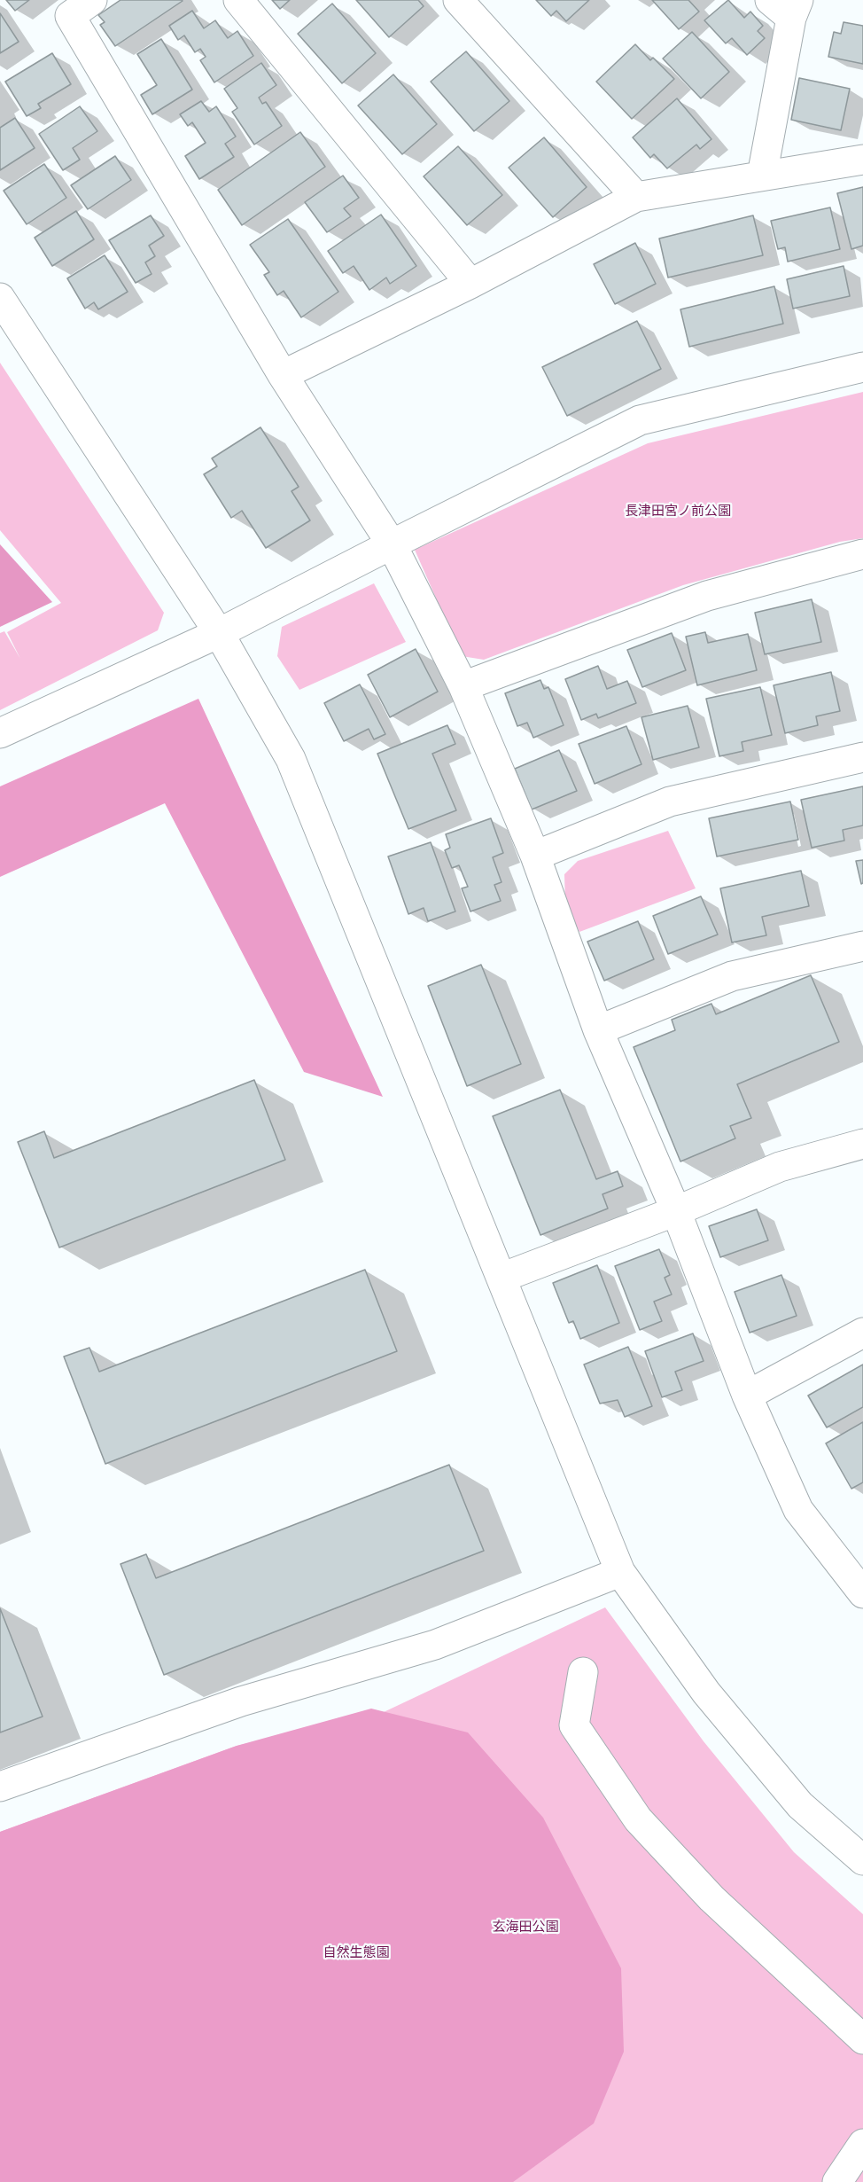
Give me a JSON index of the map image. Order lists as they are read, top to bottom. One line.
{"parks":["長津田宮ノ前公園","玄海田公園","自然生態園"]}
